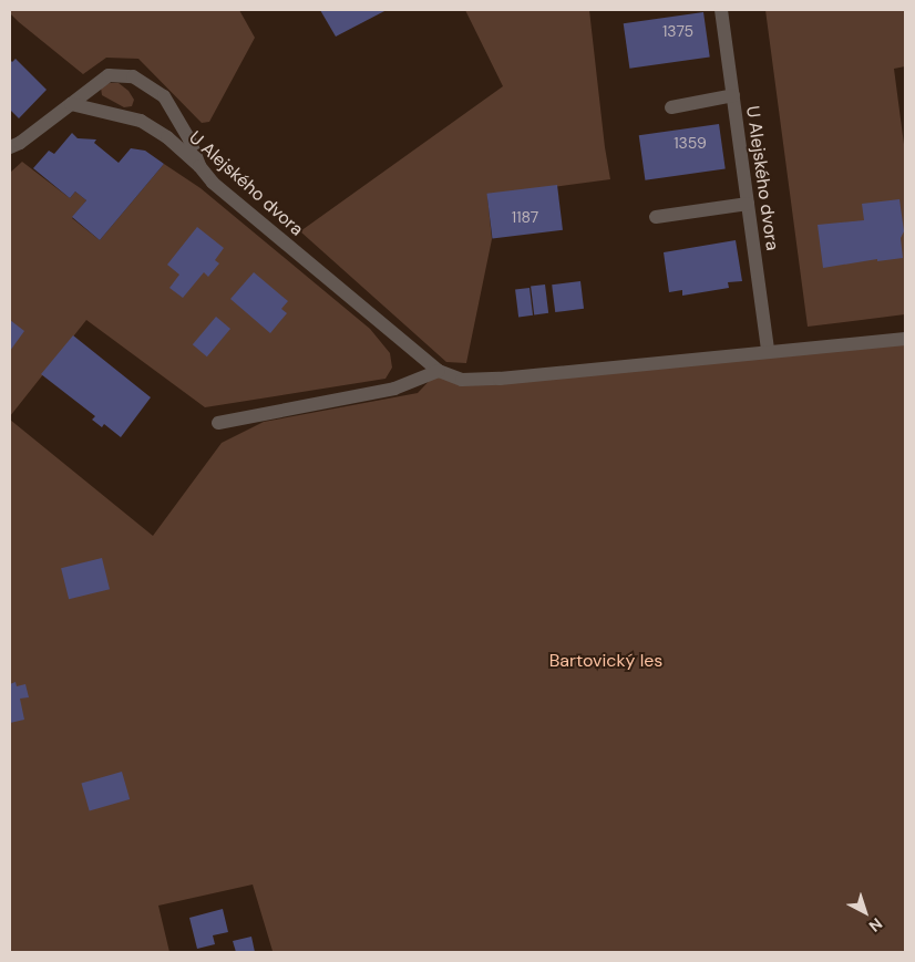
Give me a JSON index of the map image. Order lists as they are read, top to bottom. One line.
{"streets":{"street":["U Alejského dvora"]},"parks":["Bartovický les"],"house_numbers":["1375","1359","1187"],"north":"bottom right"}
